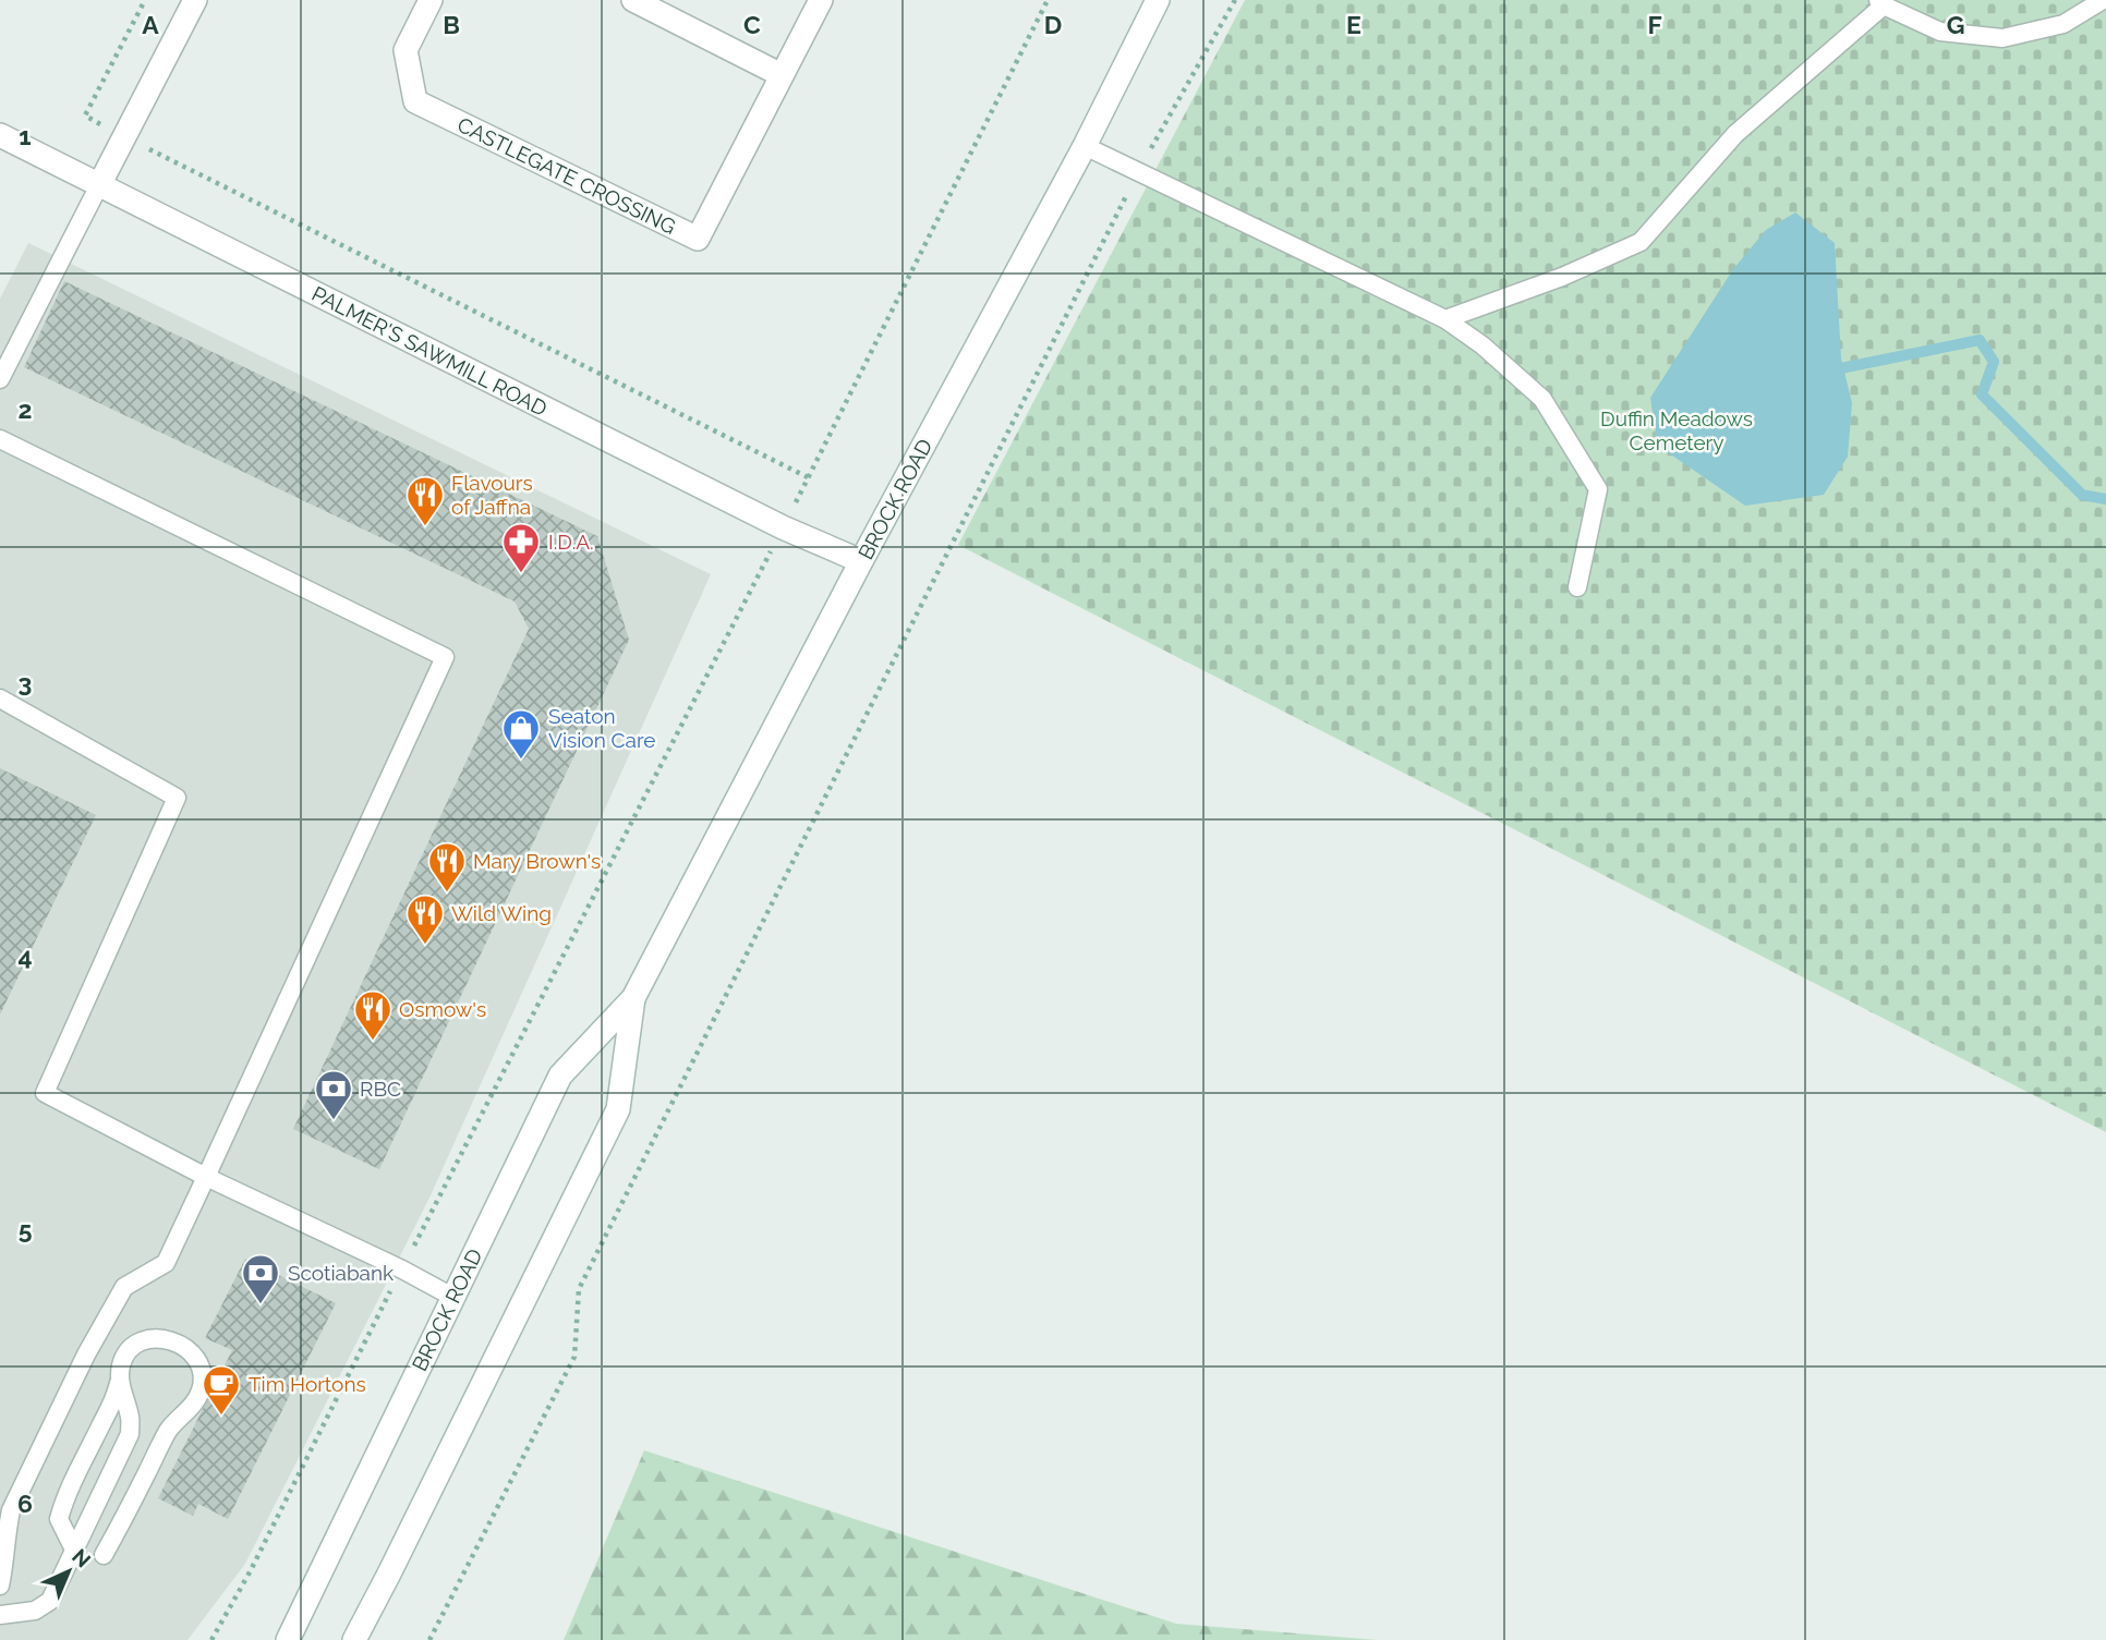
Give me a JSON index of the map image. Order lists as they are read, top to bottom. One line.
{"streets":{"main road":["CASTLEGATE CROSSING","PALMER'S SAWMILL ROAD","BROCK ROAD"]},"crossings":[["PALMER'S SAWMILL ROAD","BROCK ROAD"]],"parks":["Duffin Meadows Cemetery"],"places":{"restaurant":["Flavours of Jaffna","Mary Brown's","Wild Wing","Osmow's"],"pharmacy":["I.D.A."],"shop":["Seaton Vision Care"],"bank":["RBC","Scotiabank"],"cafe":["Tim Hortons"]},"north":"top right","grid":{"columns":["A","B","C","D","E","F","G"],"rows":["1","2","3","4","5","6"]}}
